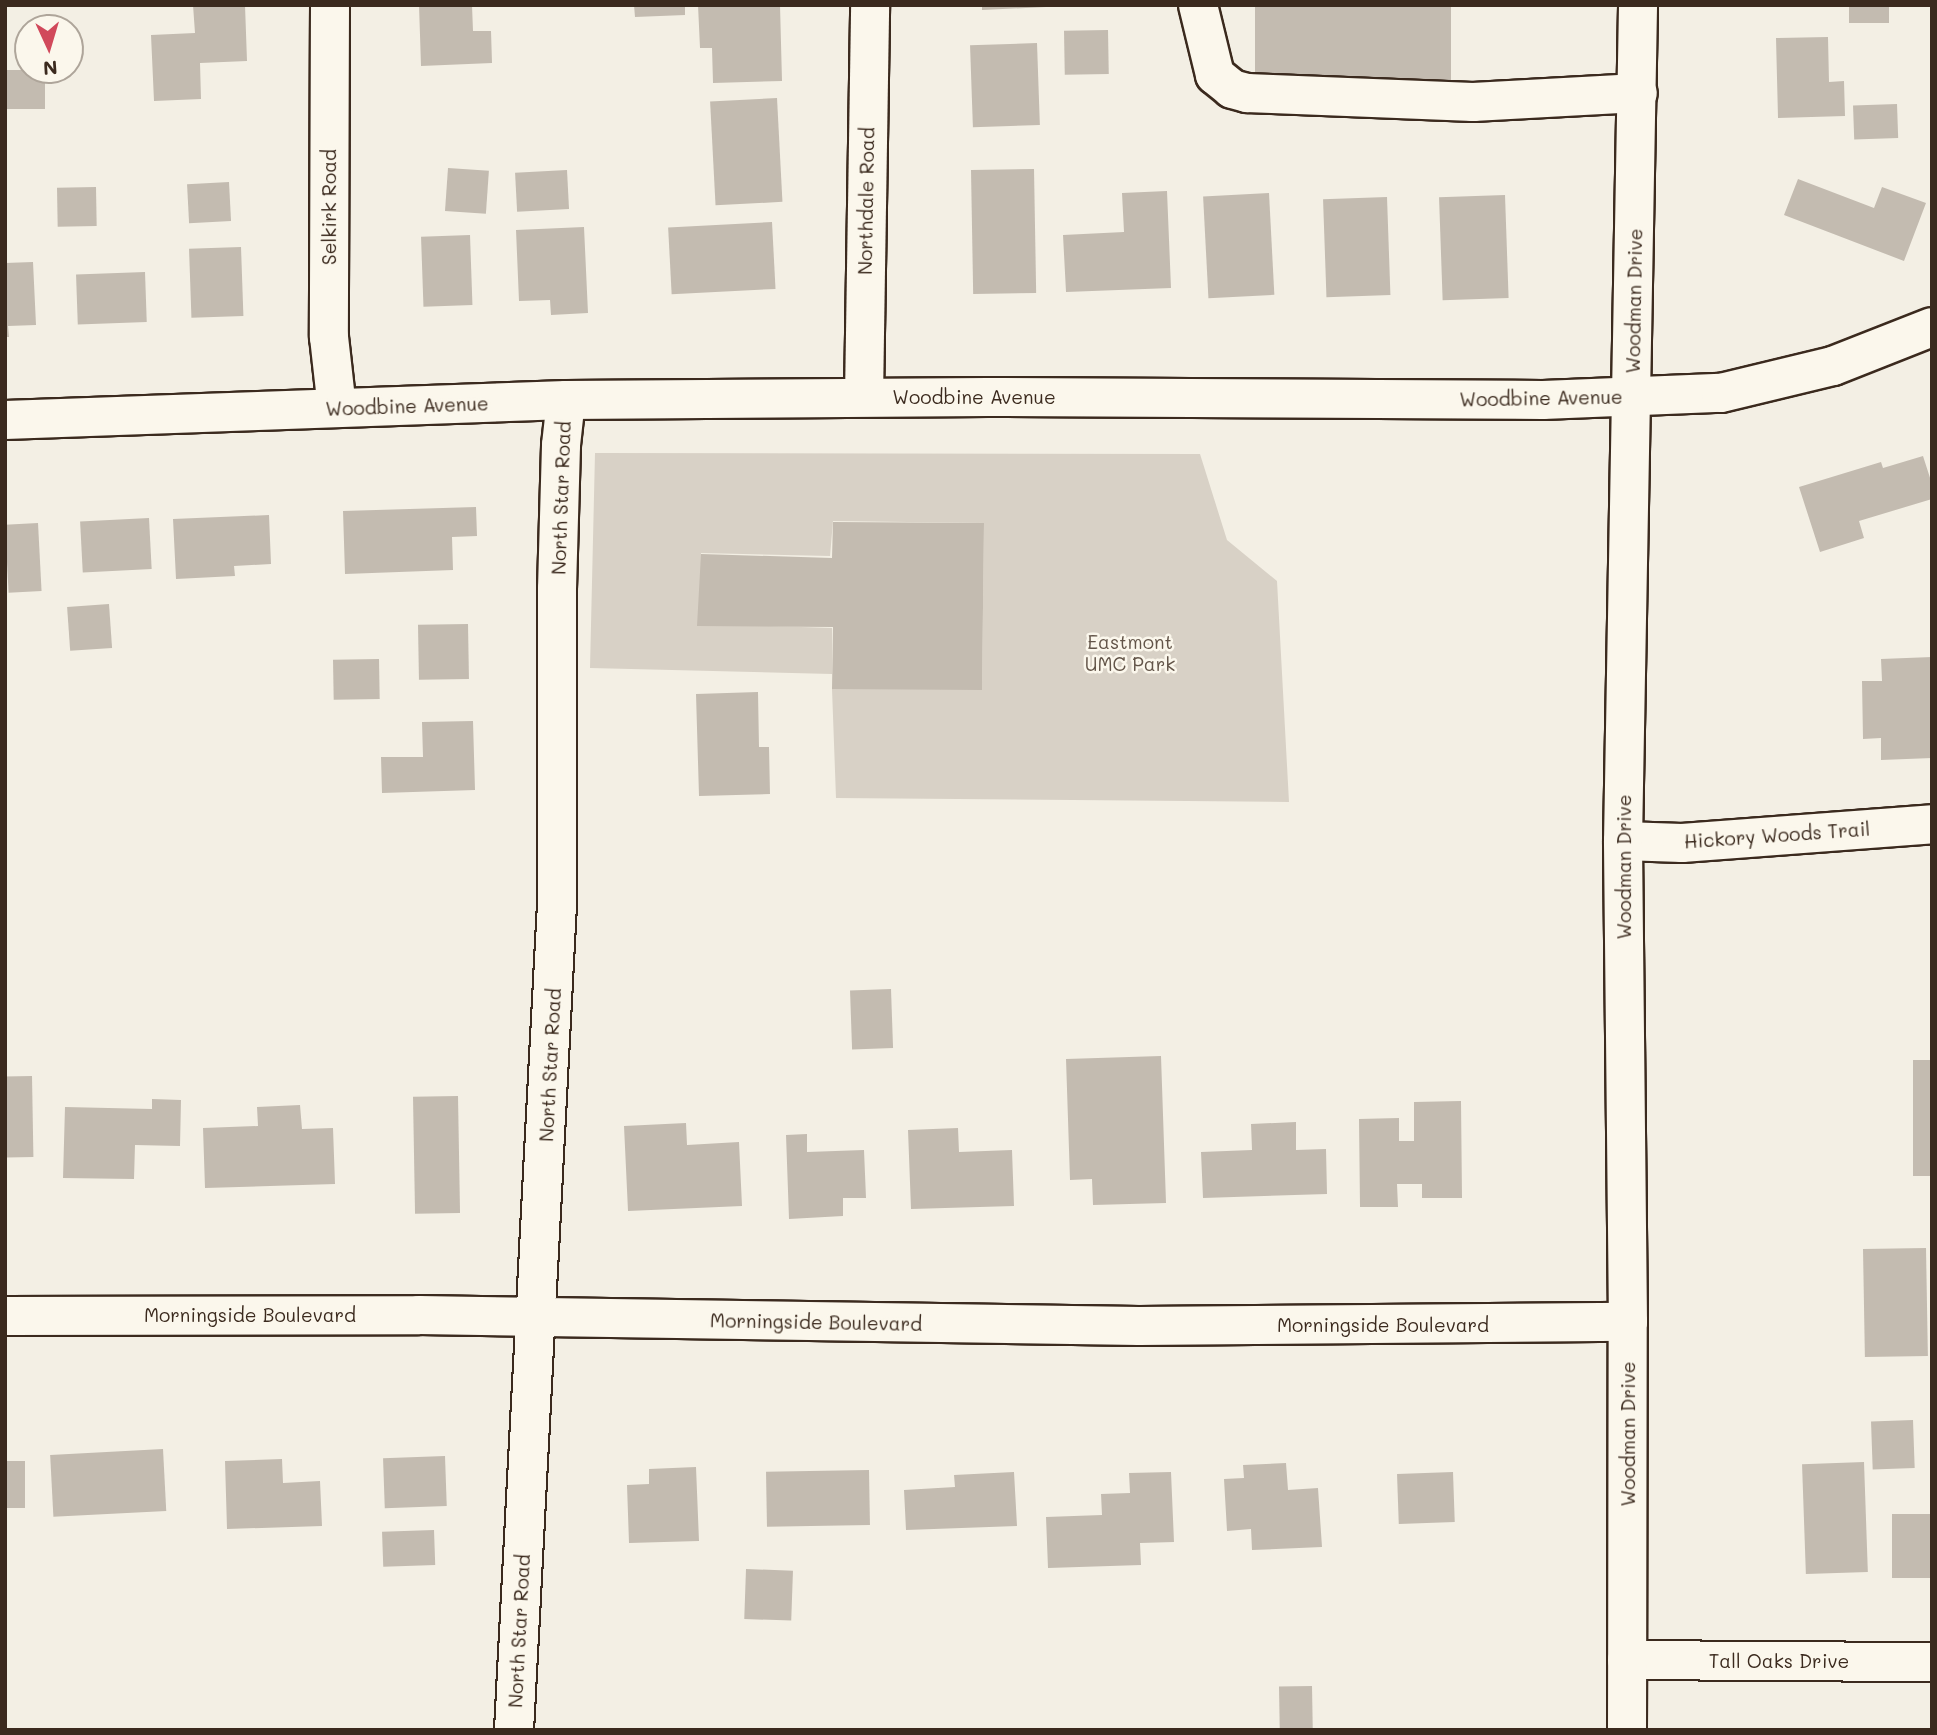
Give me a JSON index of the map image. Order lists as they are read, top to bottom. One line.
{"streets":{"street":["Northdale Road","Selkirk Road","Woodman Drive","Woodbine Avenue","North Star Road","Hickory Woods Trail","Morningside Boulevard","Tall Oaks Drive"]},"crossings":[["Northdale Road","Woodbine Avenue"],["Selkirk Road","Woodbine Avenue"],["Woodman Drive","Woodbine Avenue"],["Woodman Drive","Hickory Woods Trail"],["Woodman Drive","Morningside Boulevard"],["Woodman Drive","Tall Oaks Drive"],["Woodbine Avenue","North Star Road"],["North Star Road","Morningside Boulevard"]],"parks":["Eastmont UMC Park"],"north":"bottom"}
